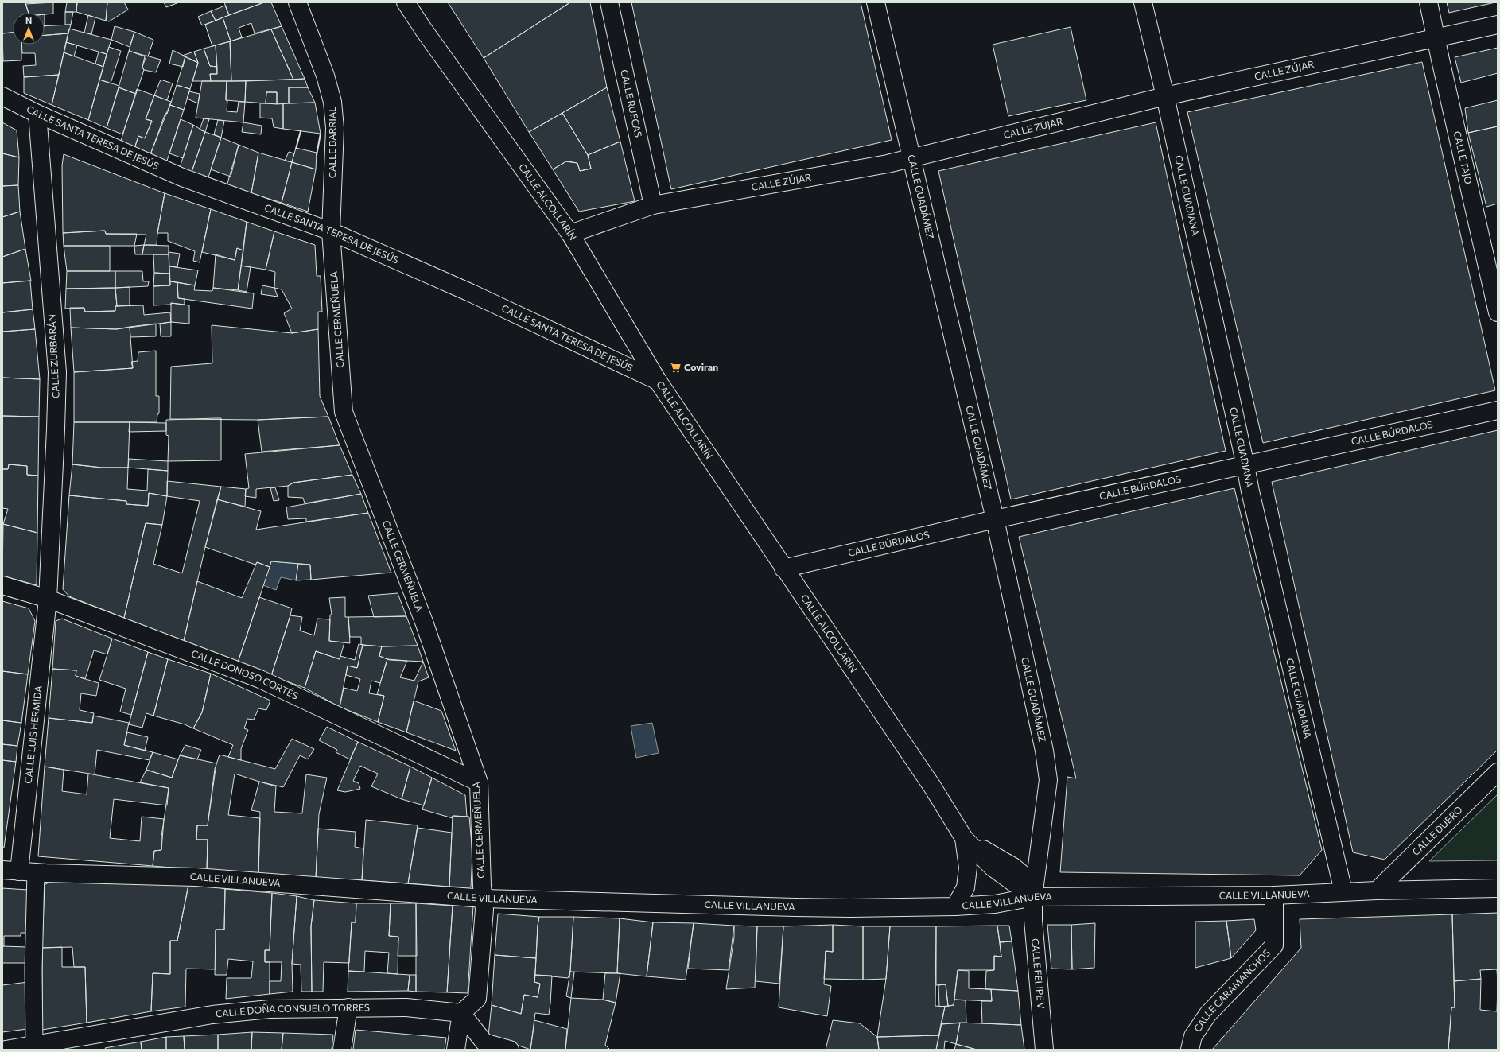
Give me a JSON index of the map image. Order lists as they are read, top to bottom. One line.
{"streets":{"street":["CALLE ZÚJAR","CALLE RUECAS","CALLE SANTA TERESA DE JESÚS","CALLE BARRIAL","CALLE TAJO","CALLE GUADIANA","CALLE GUADÁMEZ","CALLE ALCOLLARÍN","CALLE CERMEÑUELA","CALLE ZURBARÁN","CALLE BÚRDALOS","CALLE DONOSO CORTÉS","CALLE LUIS HERMIDA","CALLE DUERO","CALLE VILLANUEVA","CALLE FELIPE V","CALLE CARAMANCHOS","CALLE DOÑA CONSUELO TORRES"]},"crossings":[["CALLE ZÚJAR","CALLE RUECAS"],["CALLE ZÚJAR","CALLE TAJO"],["CALLE ZÚJAR","CALLE GUADIANA"],["CALLE ZÚJAR","CALLE GUADÁMEZ"],["CALLE ZÚJAR","CALLE ALCOLLARÍN"],["CALLE SANTA TERESA DE JESÚS","CALLE BARRIAL"],["CALLE SANTA TERESA DE JESÚS","CALLE ALCOLLARÍN"],["CALLE SANTA TERESA DE JESÚS","CALLE CERMEÑUELA"],["CALLE SANTA TERESA DE JESÚS","CALLE ZURBARÁN"],["CALLE BARRIAL","CALLE CERMEÑUELA"],["CALLE GUADIANA","CALLE BÚRDALOS"],["CALLE GUADIANA","CALLE VILLANUEVA"],["CALLE GUADÁMEZ","CALLE ALCOLLARÍN"],["CALLE GUADÁMEZ","CALLE BÚRDALOS"],["CALLE GUADÁMEZ","CALLE VILLANUEVA"],["CALLE GUADÁMEZ","CALLE FELIPE V"],["CALLE ALCOLLARÍN","CALLE BÚRDALOS"],["CALLE ALCOLLARÍN","CALLE VILLANUEVA"],["CALLE ALCOLLARÍN","CALLE FELIPE V"],["CALLE CERMEÑUELA","CALLE DONOSO CORTÉS"],["CALLE CERMEÑUELA","CALLE VILLANUEVA"],["CALLE ZURBARÁN","CALLE DONOSO CORTÉS"],["CALLE ZURBARÁN","CALLE LUIS HERMIDA"],["CALLE DONOSO CORTÉS","CALLE LUIS HERMIDA"],["CALLE LUIS HERMIDA","CALLE VILLANUEVA"],["CALLE DUERO","CALLE VILLANUEVA"],["CALLE VILLANUEVA","CALLE FELIPE V"],["CALLE VILLANUEVA","CALLE CARAMANCHOS"]],"places":{"supermarket":["Coviran"]},"north":"top"}
